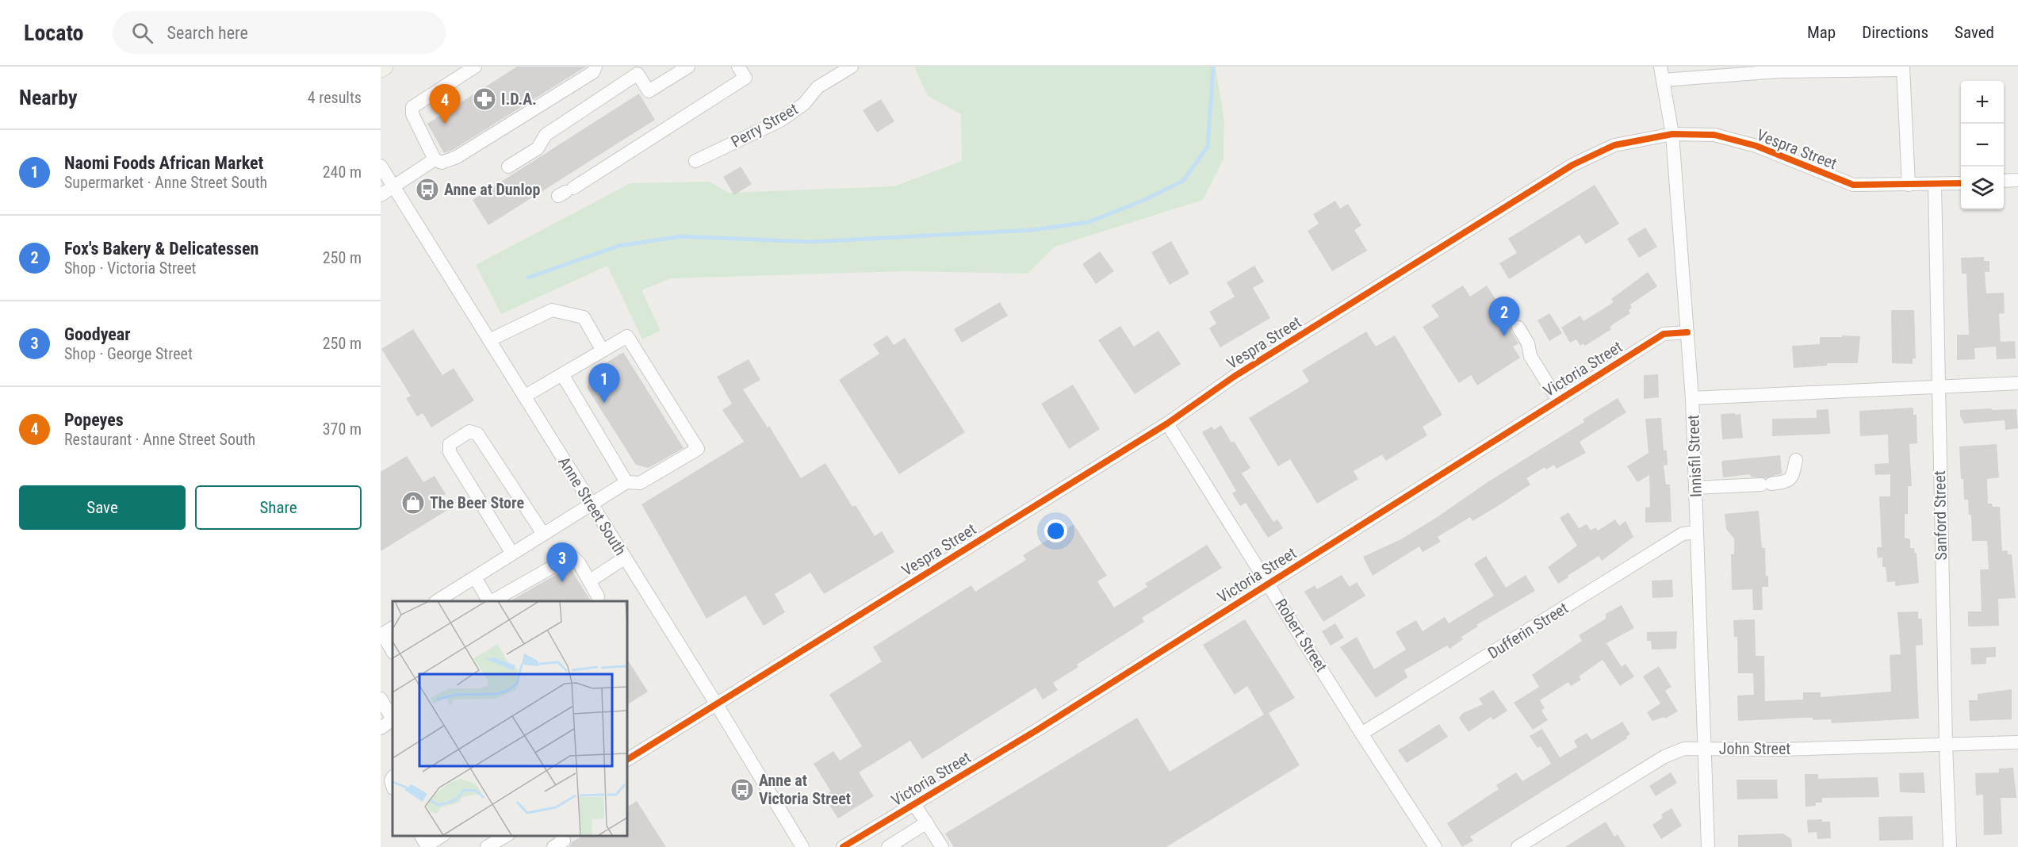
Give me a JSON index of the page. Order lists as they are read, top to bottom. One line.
{"streets":{"street":["Perry Street","Vespra Street","Victoria Street","Innisfil Street","Anne Street South","Sanford Street","Dufferin Street","Robert Street","John Street"]},"crossings":[["Vespra Street","Innisfil Street"],["Vespra Street","Anne Street South"],["Vespra Street","Sanford Street"],["Vespra Street","Robert Street"],["Victoria Street","Innisfil Street"],["Victoria Street","Robert Street"],["Innisfil Street","Dufferin Street"],["Innisfil Street","John Street"],["Sanford Street","John Street"],["Dufferin Street","Robert Street"]],"places":{"pharmacy":["I.D.A."],"bus stop":["Anne at Dunlop","Anne at Victoria Street"],"shop":["The Beer Store"]},"page":{"header":"Locato","search":"Search here","nav":["Map","Directions","Saved"],"heading":["Nearby","4 results"],"map_buttons":["+","−"],"pins":["4","2","1","3"],"list":[{"mark":"1","name":"Naomi Foods African Market","note":"Supermarket · Anne Street South","value":"240 m"},{"mark":"2","name":"Fox's Bakery & Delicatessen","note":"Shop · Victoria Street","value":"250 m"},{"mark":"3","name":"Goodyear","note":"Shop · George Street","value":"250 m"},{"mark":"4","name":"Popeyes","note":"Restaurant · Anne Street South","value":"370 m"}],"buttons":["Save","Share"]}}
